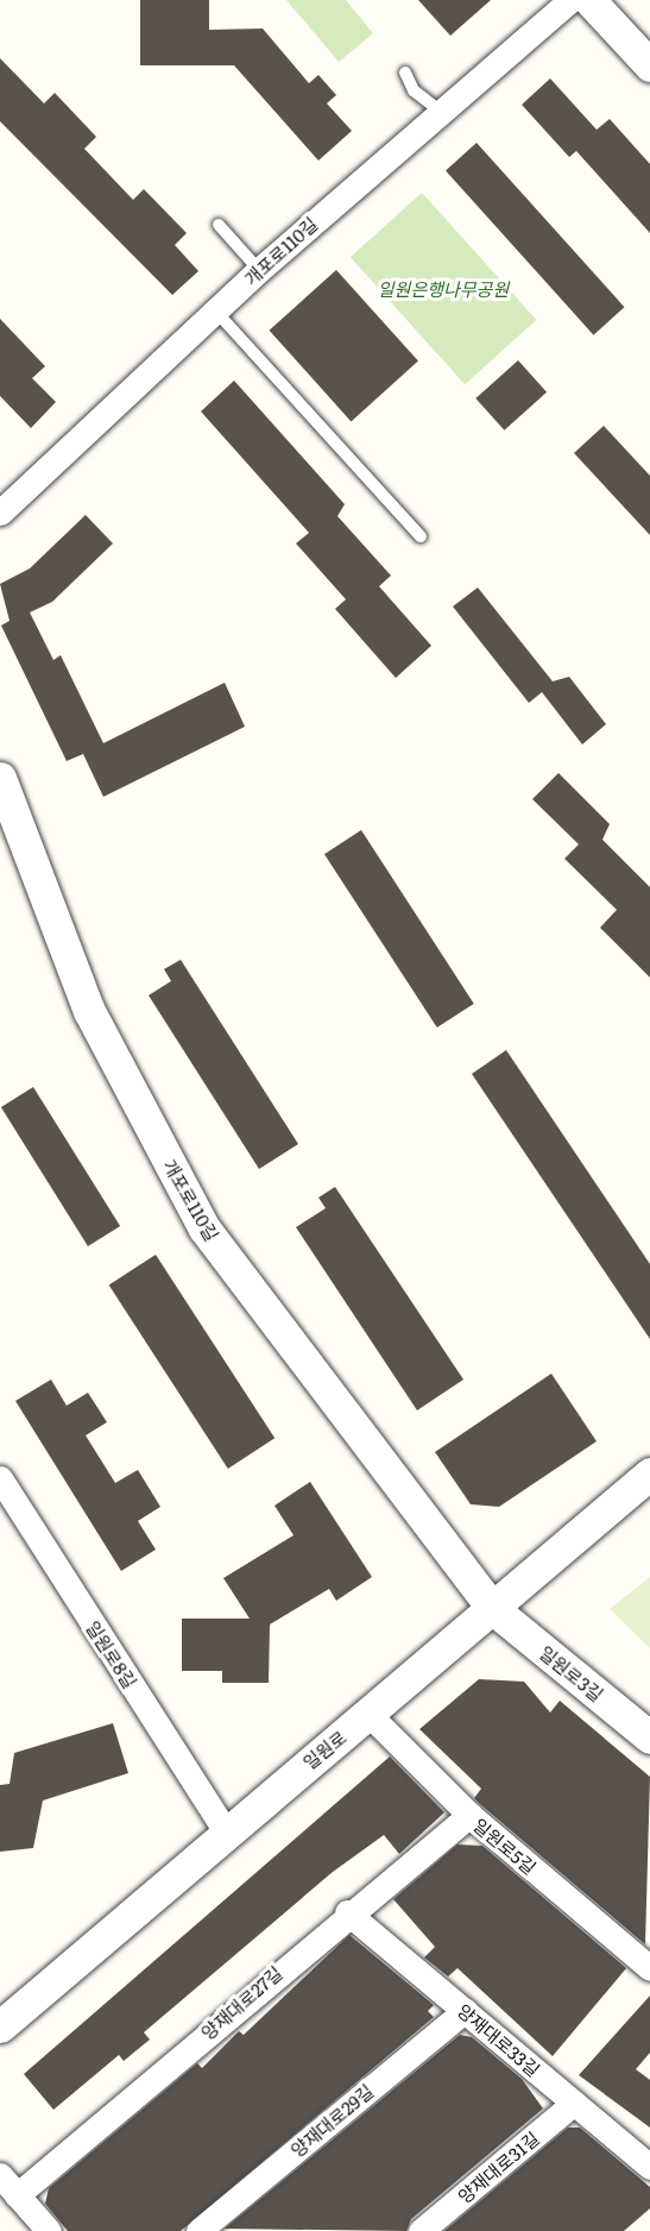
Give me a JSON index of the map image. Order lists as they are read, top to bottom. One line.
{"streets":{"street":["개포로110길","일원로8길","일원로3길","일원로","일원로5길","양재대로27길","양재대로33길","양재대로29길","양재대로31길"]},"crossings":[["개포로110길","일원로3길"],["개포로110길","일원로"],["일원로8길","일원로"],["일원로3길","일원로"],["일원로","일원로5길"],["일원로5길","양재대로27길"],["양재대로27길","양재대로33길"],["양재대로33길","양재대로29길"],["양재대로33길","양재대로31길"]],"parks":["일원은행나무공원"]}
